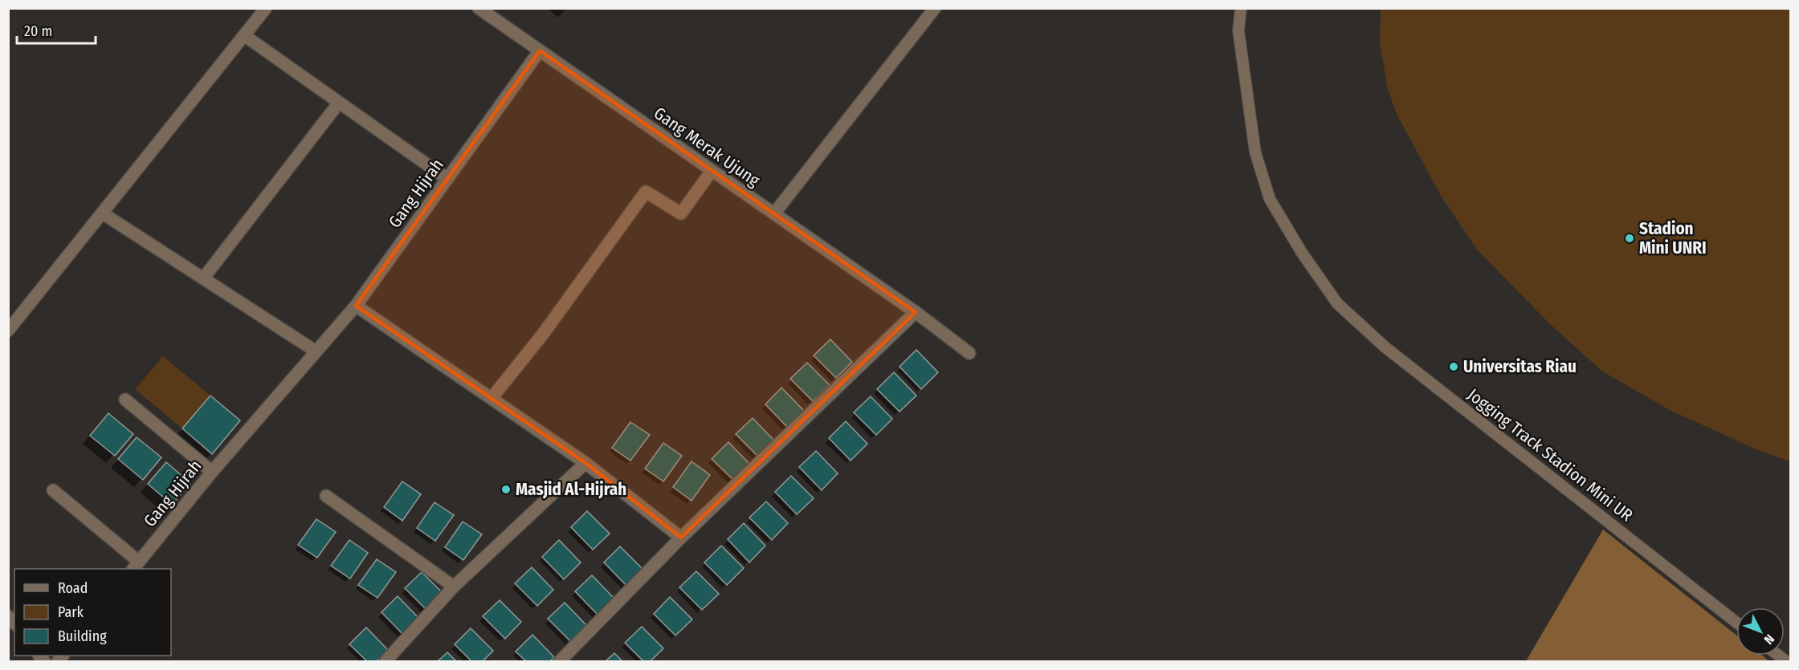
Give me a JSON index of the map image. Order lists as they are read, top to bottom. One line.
{"streets":{"street":["Gang Merak Ujung","Gang Hijrah"],"lane":["Jogging Track Stadion Mini UR"]},"crossings":[["Gang Merak Ujung","Gang Hijrah"]],"places":["Stadion Mini UNRI","Universitas Riau","Masjid Al-Hijrah"],"legend":["Road","Park","Building"],"scale_bar":"20 m","north":"bottom right"}
